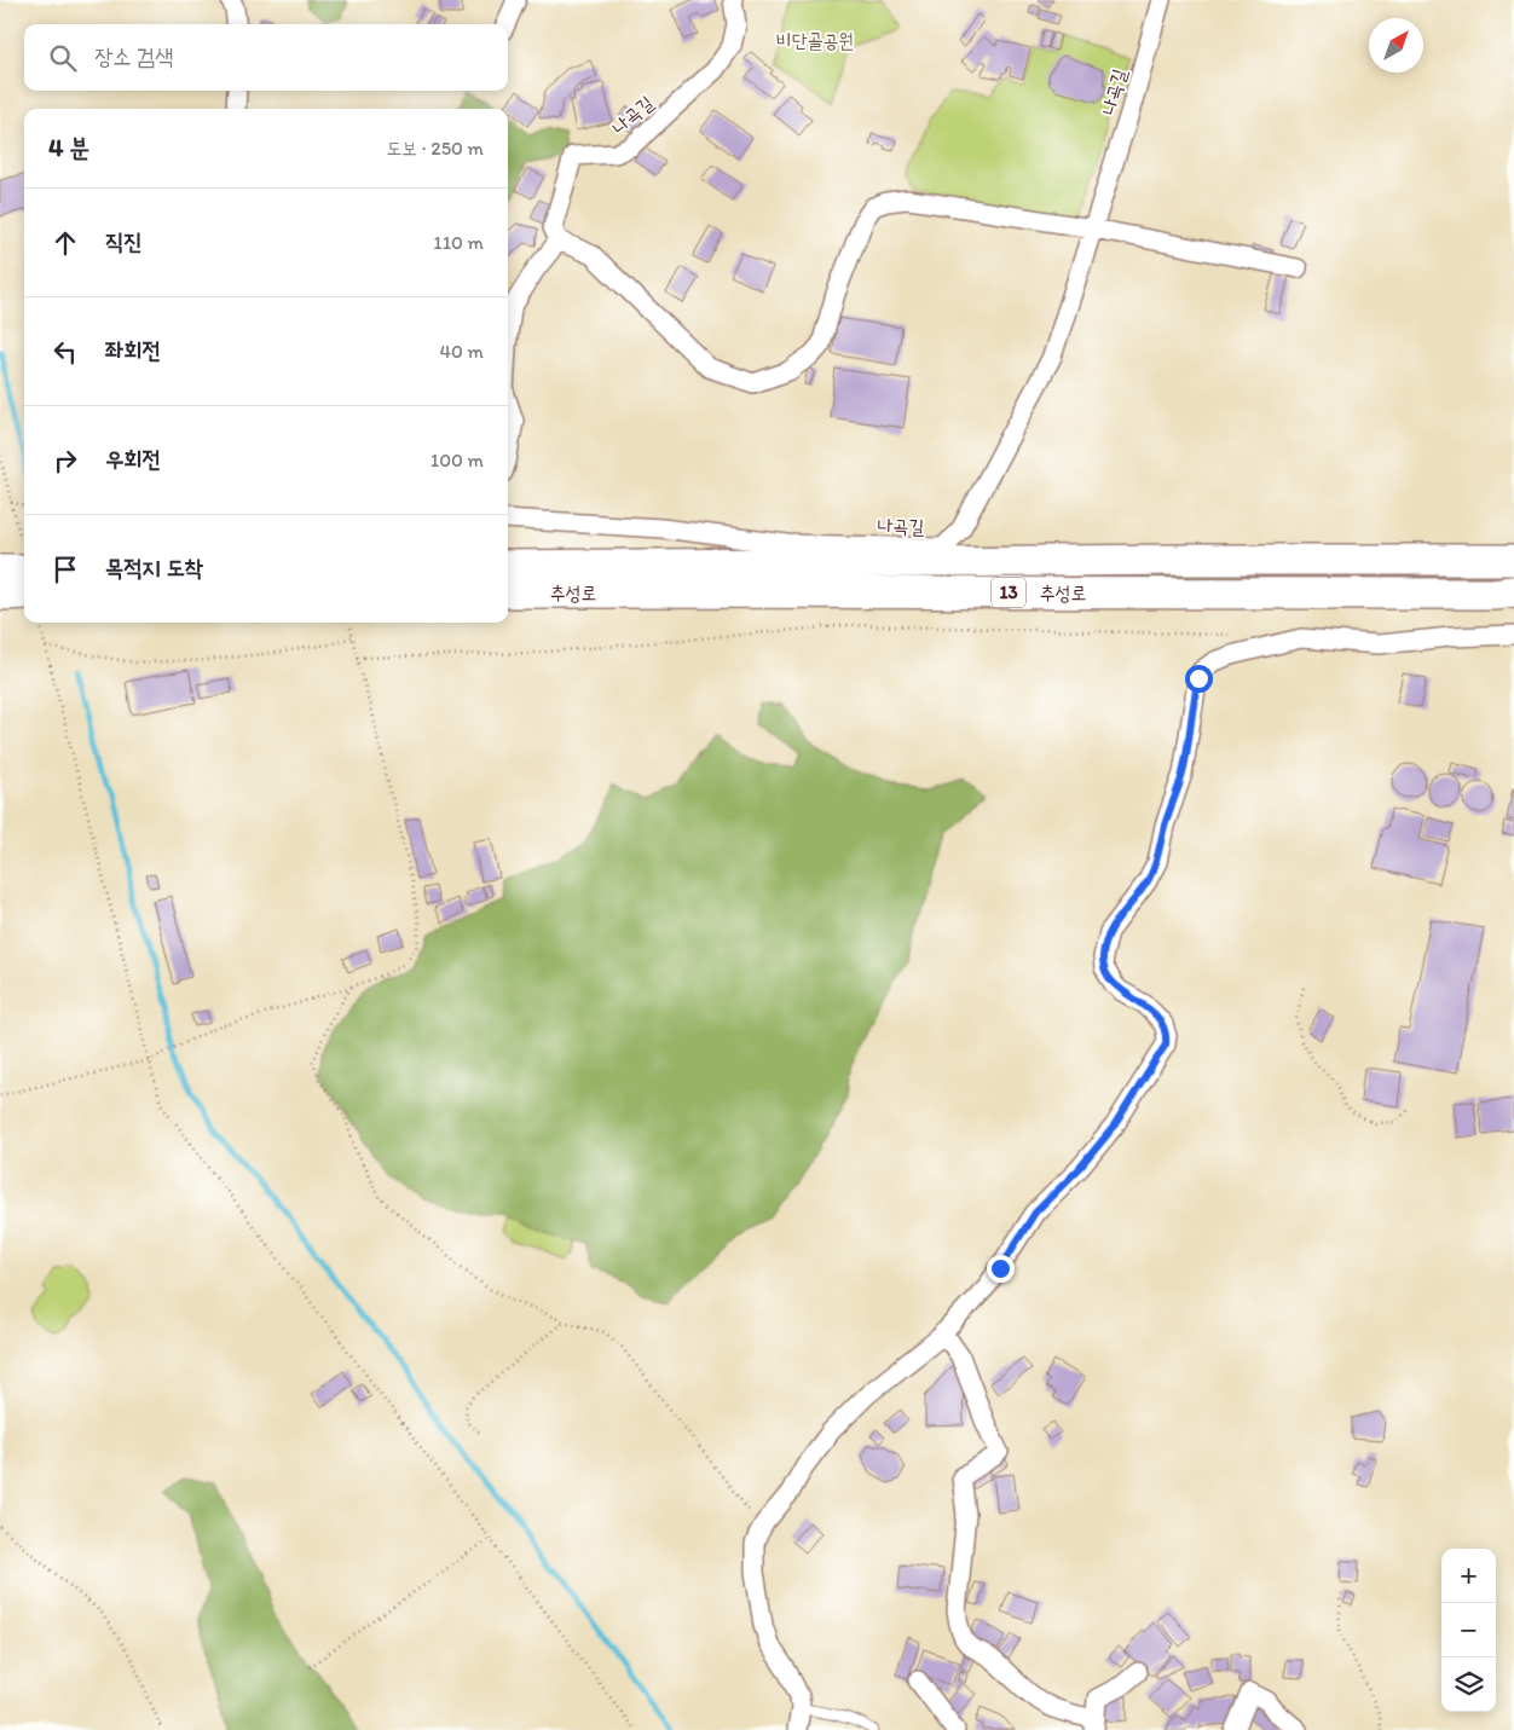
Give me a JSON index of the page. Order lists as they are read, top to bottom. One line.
{"streets":{"main road":["추성로","13"],"street":["나곡길"]},"parks":["비단골공원"],"north":"top right","page":{"search":"장소 검색","heading":["4 분","도보 · 250 m"],"list":[["직진","110 m"],["좌회전","40 m"],["우회전","100 m"],"목적지 도착"],"map_buttons":["+","−"]}}
